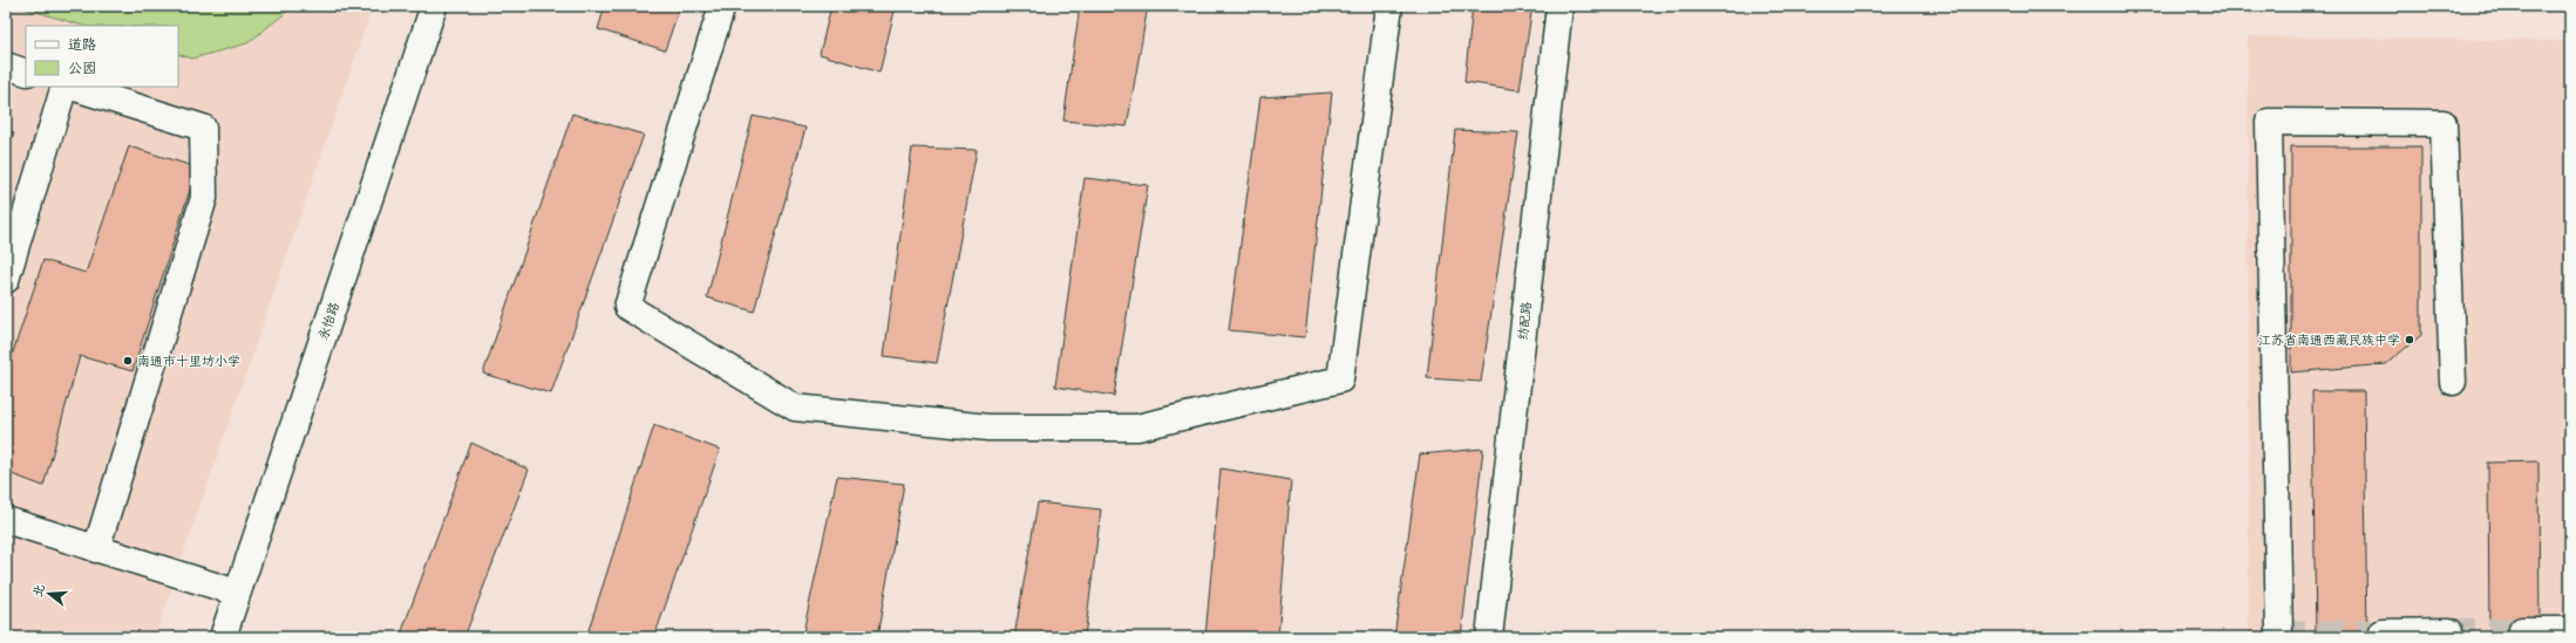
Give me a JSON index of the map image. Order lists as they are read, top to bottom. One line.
{"streets":{"street":["永怡路","纺配路"]},"places":["江苏省南通西藏民族中学","南通市十里坊小学"],"legend":["道路","公园"],"north":"left"}
